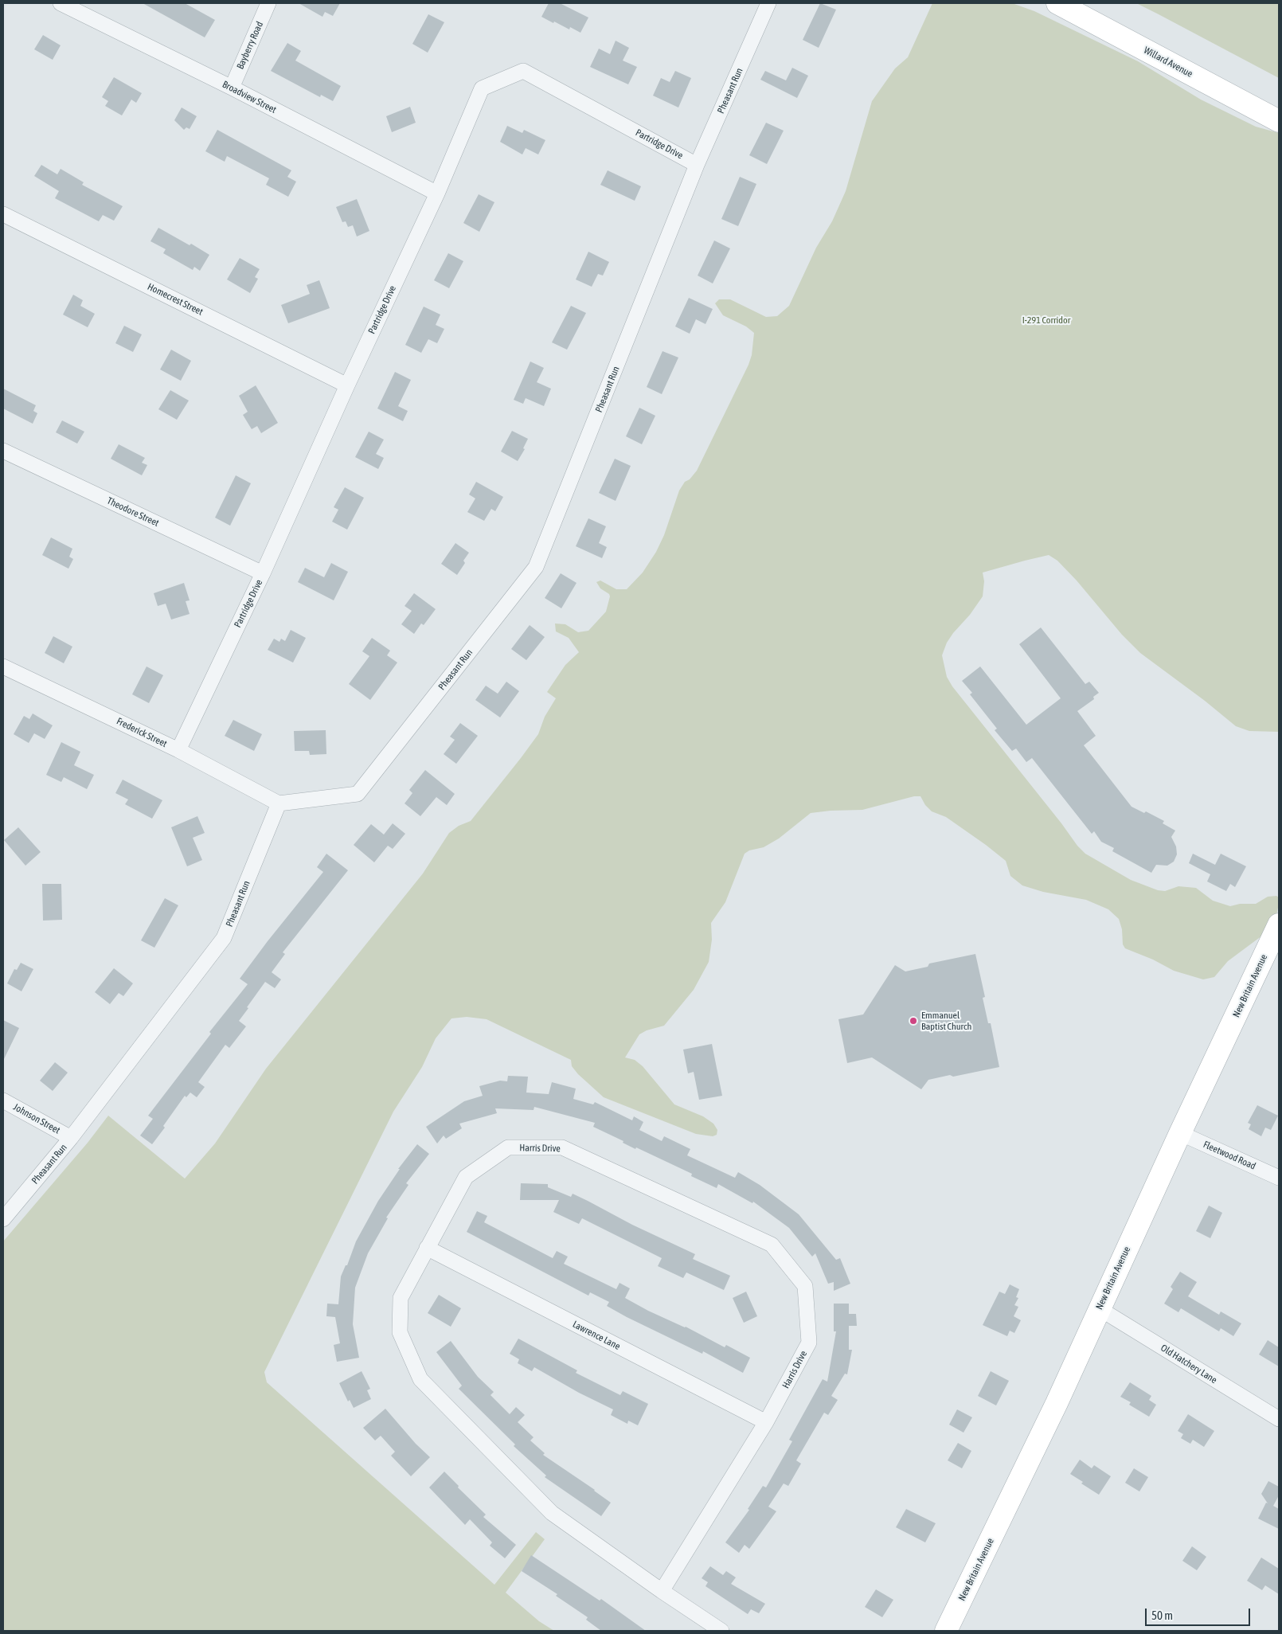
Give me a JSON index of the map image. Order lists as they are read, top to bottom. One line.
{"streets":{"main road":["Willard Avenue","New Britain Avenue"],"street":["Bayberry Road","Pheasant Run","Broadview Street","Partridge Drive","Homecrest Street","Theodore Street","Frederick Street","Johnson Street","Harris Drive","Fleetwood Road","Lawrence Lane","Old Hatchery Lane"]},"crossings":[["Bayberry Road","Broadview Street"],["Pheasant Run","Partridge Drive"],["Pheasant Run","Frederick Street"],["Pheasant Run","Johnson Street"],["Broadview Street","Partridge Drive"],["Partridge Drive","Homecrest Street"],["Partridge Drive","Theodore Street"],["Partridge Drive","Frederick Street"],["New Britain Avenue","Fleetwood Road"],["New Britain Avenue","Old Hatchery Lane"],["Harris Drive","Lawrence Lane"]],"parks":["I-291 Corridor"],"places":["Emmanuel Baptist Church"],"scale_bar":"50 m"}
